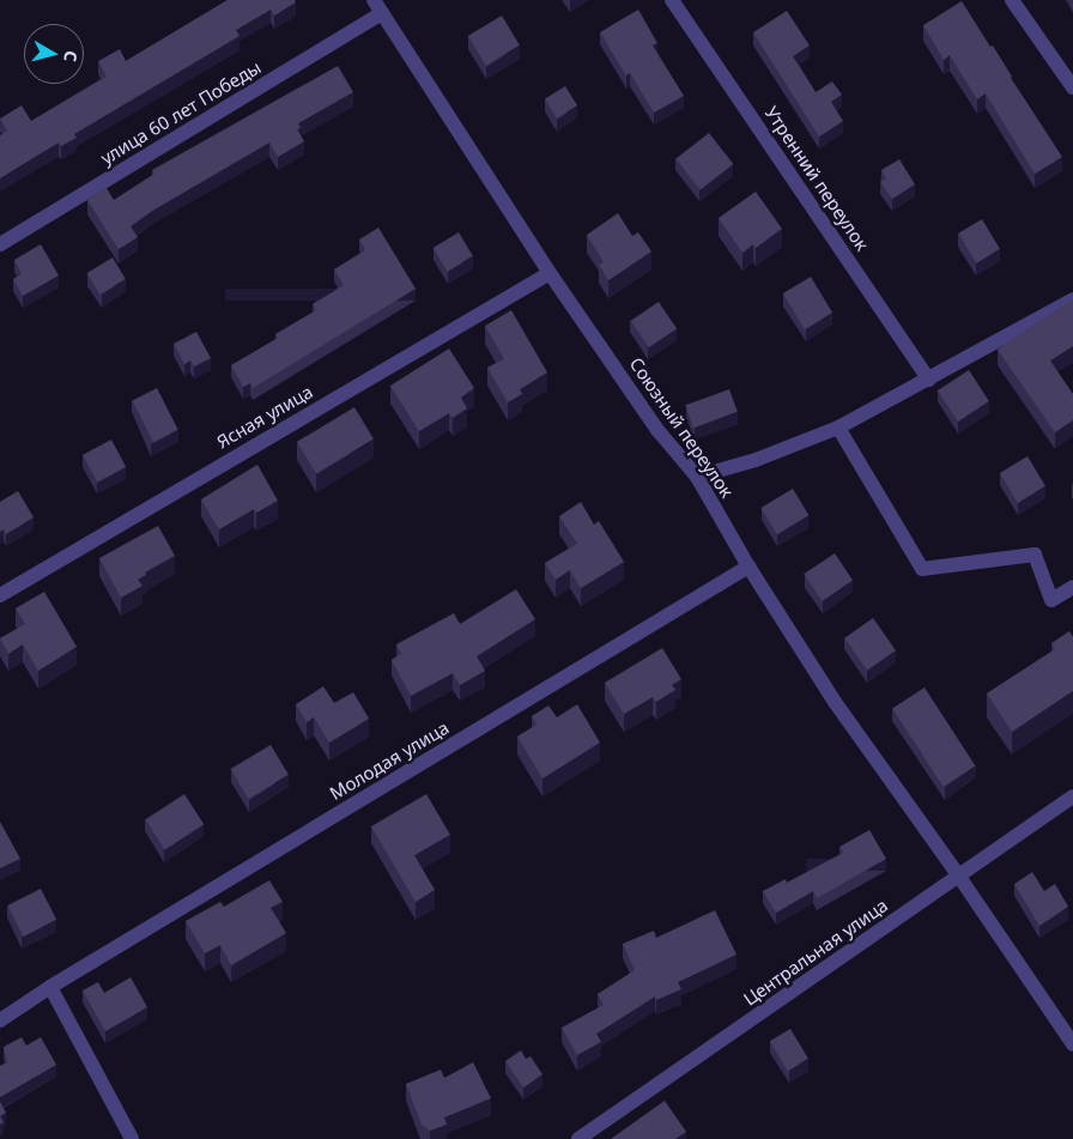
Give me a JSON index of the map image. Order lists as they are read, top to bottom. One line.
{"streets":{"street":["улица 60 лет Победы","Утренний переулок","Ясная улица","Союзный переулок","Молодая улица","Центральная улица"]},"crossings":[["улица 60 лет Победы","Союзный переулок"],["Ясная улица","Союзный переулок"],["Союзный переулок","Молодая улица"],["Союзный переулок","Центральная улица"]],"north":"right"}
